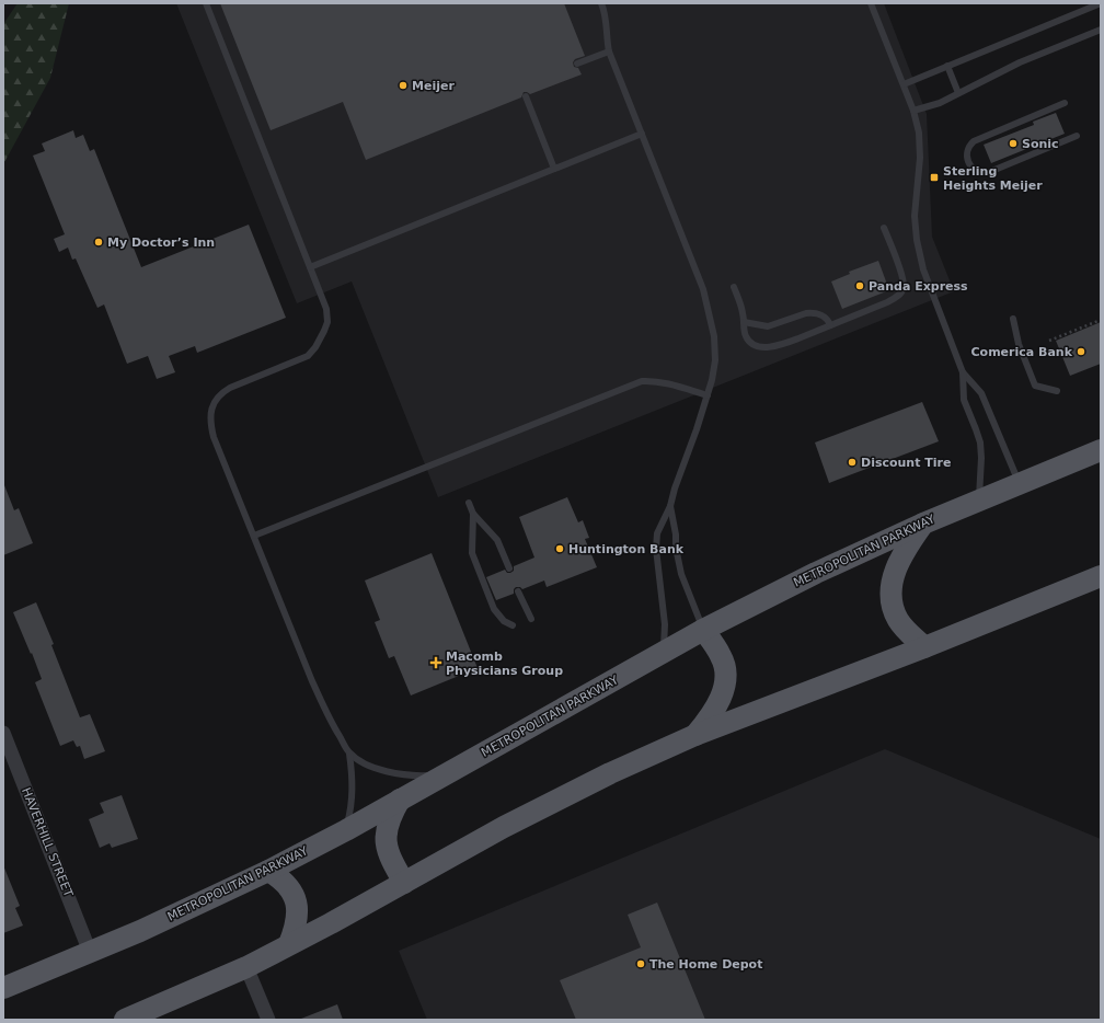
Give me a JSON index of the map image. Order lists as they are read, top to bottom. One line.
{"streets":{"main road":["METROPOLITAN PARKWAY"],"street":["HAVERHILL STREET"]},"crossings":[["METROPOLITAN PARKWAY","HAVERHILL STREET"]],"places":{"other":["Meijer","Sonic","My Doctor’s Inn","Panda Express","Comerica Bank","Discount Tire","Huntington Bank","The Home Depot"],"transit":["Sterling Heights Meijer"],"health":["Macomb Physicians Group"]}}
